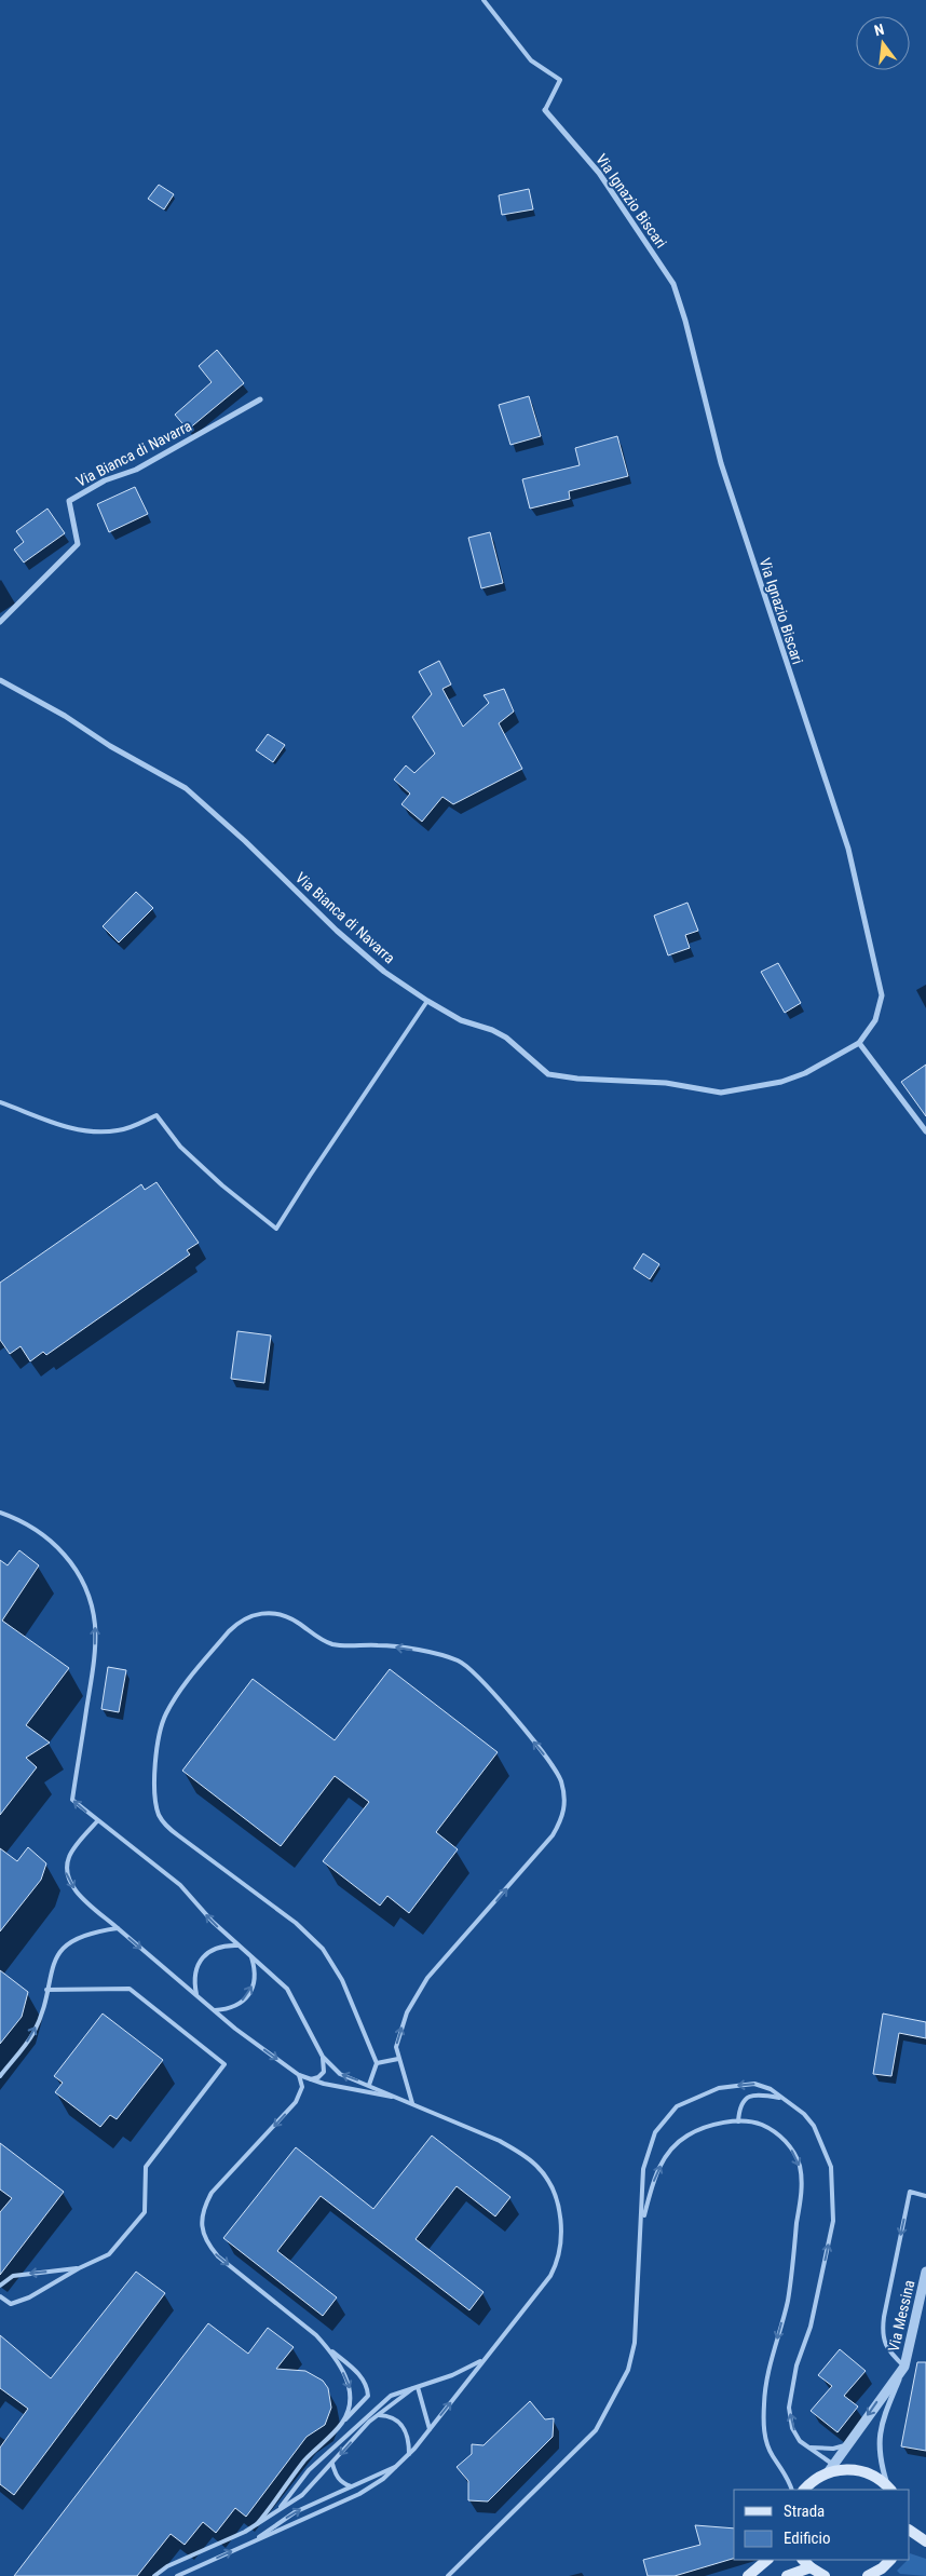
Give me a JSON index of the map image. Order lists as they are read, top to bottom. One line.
{"streets":{"street":["Via Ignazio Biscari","Via Bianca di Navarra","Via Messina"]},"crossings":[["Via Ignazio Biscari","Via Bianca di Navarra"]],"legend":["Strada","Edificio"],"north":"top"}
